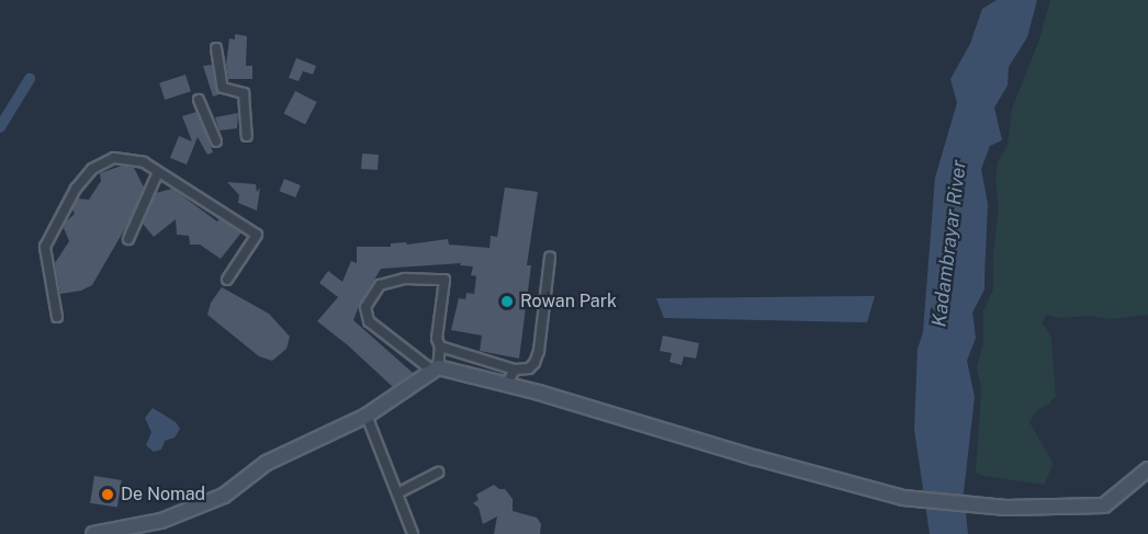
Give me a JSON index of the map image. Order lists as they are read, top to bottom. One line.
{"water":["Kadambrayar River"],"places":["Rowan Park","De Nomad"]}
